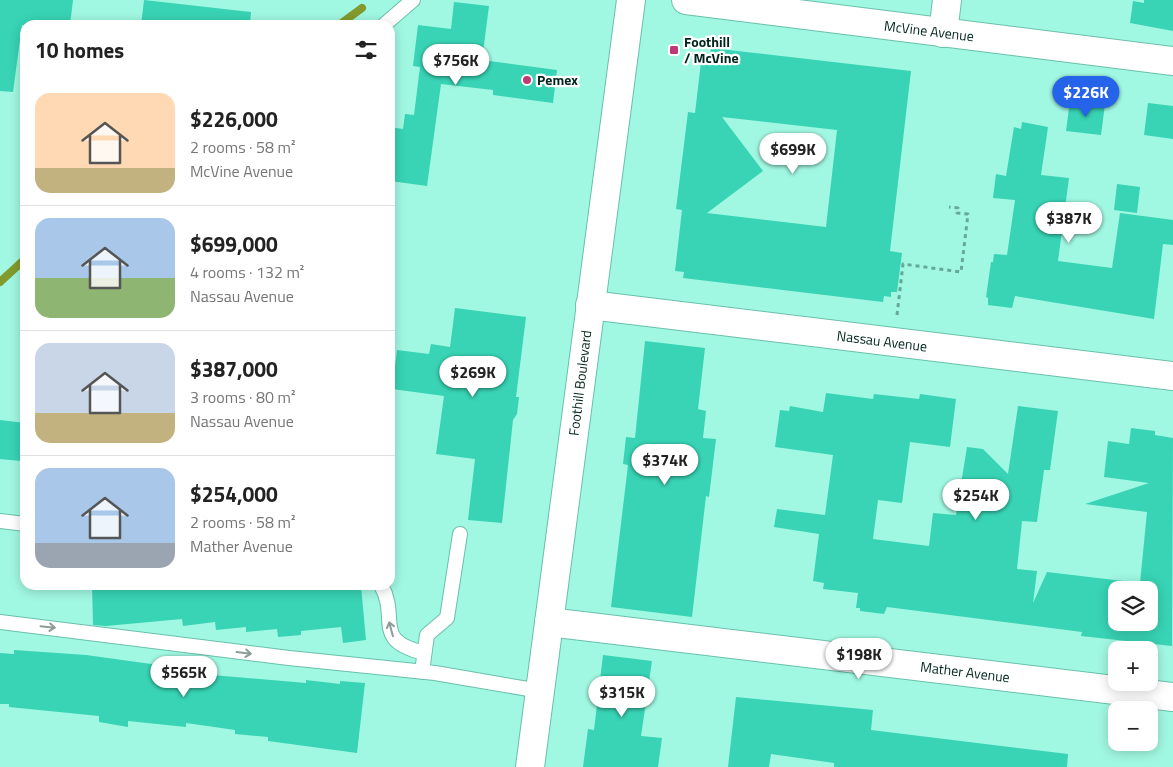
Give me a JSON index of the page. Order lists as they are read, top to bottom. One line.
{"streets":{"street":["McVine Avenue","Nassau Avenue","Foothill Boulevard","Mather Avenue"]},"crossings":[["Nassau Avenue","Foothill Boulevard"],["Foothill Boulevard","Mather Avenue"]],"places":{"transit":["Foothill / McVine"],"other":["Pemex"]},"page":{"heading":"10 homes","price":["$756K","$226K","$699K","$387K","$269K","$374K","$254K","$198K","$565K","$315K"],"list":[{"name":"$226,000","note":"2 rooms · 58 m² · McVine Avenue"},{"name":"$699,000","note":"4 rooms · 132 m² · Nassau Avenue"},{"name":"$387,000","note":"3 rooms · 80 m² · Nassau Avenue"},{"name":"$254,000","note":"2 rooms · 58 m² · Mather Avenue"}],"map_buttons":["+","−"]}}
